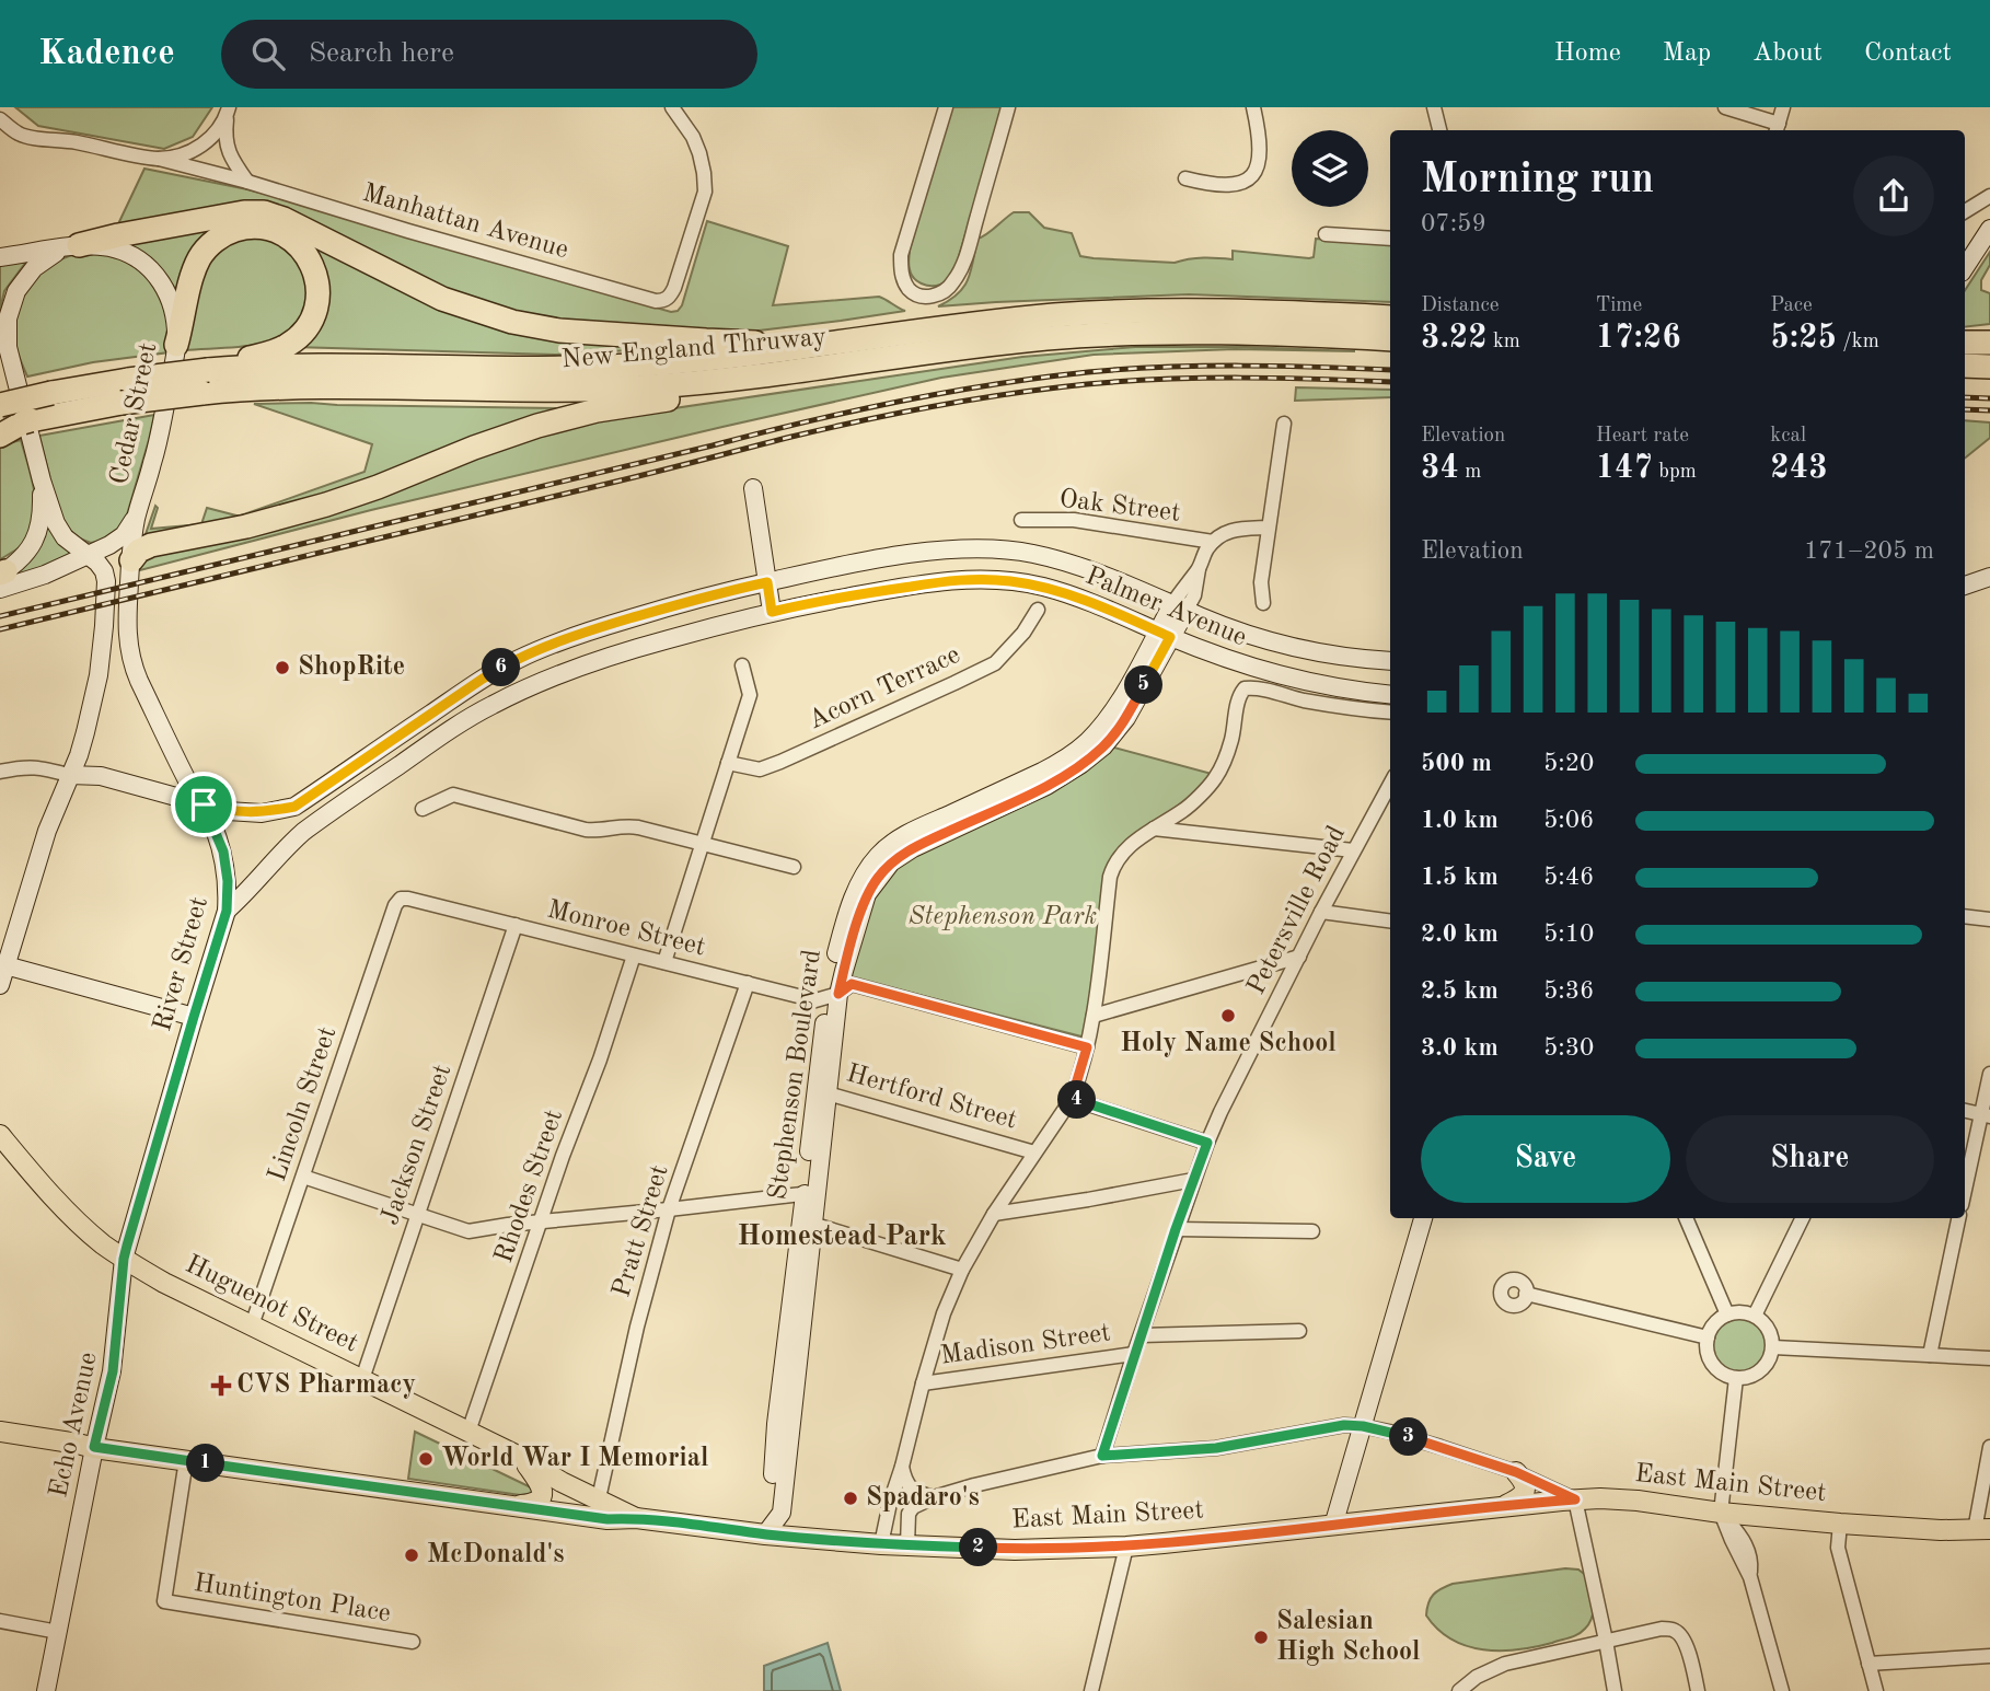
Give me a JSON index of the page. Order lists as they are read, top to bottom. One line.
{"streets":{"highway":["New England Thruway"],"main road":["Huguenot Street","East Main Street"],"street":["Manhattan Avenue","Cedar Street","Oak Street","Palmer Avenue","Acorn Terrace","Petersville Road","Monroe Street","River Street","Stephenson Boulevard","Hertford Street","Lincoln Street","Jackson Street","Rhodes Street","Pratt Street","Madison Street","Echo Avenue","Huntington Place"]},"crossings":[["Cedar Street","River Street"],["Oak Street","Stephenson Boulevard"],["Palmer Avenue","River Street"],["Palmer Avenue","Stephenson Boulevard"],["Petersville Road","Madison Street"],["Monroe Street","Stephenson Boulevard"],["Monroe Street","Lincoln Street"],["Monroe Street","Jackson Street"],["Monroe Street","Rhodes Street"],["Monroe Street","Pratt Street"],["River Street","Huguenot Street"],["River Street","Echo Avenue"],["Stephenson Boulevard","Hertford Street"],["Stephenson Boulevard","East Main Street"],["Lincoln Street","Huguenot Street"],["Jackson Street","Huguenot Street"],["Rhodes Street","Huguenot Street"],["Pratt Street","Huguenot Street"],["Huguenot Street","Echo Avenue"],["Huguenot Street","East Main Street"],["Echo Avenue","East Main Street"],["East Main Street","Huntington Place"]],"districts":["Homestead Park"],"parks":["Stephenson Park"],"places":{"other":["ShopRite","Holy Name School","World War I Memorial","Spadaro's","McDonald's","Salesian High School"],"health":["CVS Pharmacy"]},"page":{"header":"Kadence","search":"Search here","nav":["Home","Map","About","Contact"],"heading":["Morning run","07:59"],"stats":[["Distance","3.22 km"],["Time","17:26"],["Pace","5:25 /km"],["Elevation","34 m"],["Heart rate","147 bpm"],["kcal","243"]],"chart":["Elevation","171–205 m"],"pins":["6","5","4","3","1","2"],"list":[{"name":"500 m","note":"5:20"},{"name":"1.0 km","note":"5:06"},{"name":"1.5 km","note":"5:46"},{"name":"2.0 km","note":"5:10"},{"name":"2.5 km","note":"5:36"},{"name":"3.0 km","note":"5:30"}],"buttons":["Save","Share"]}}
